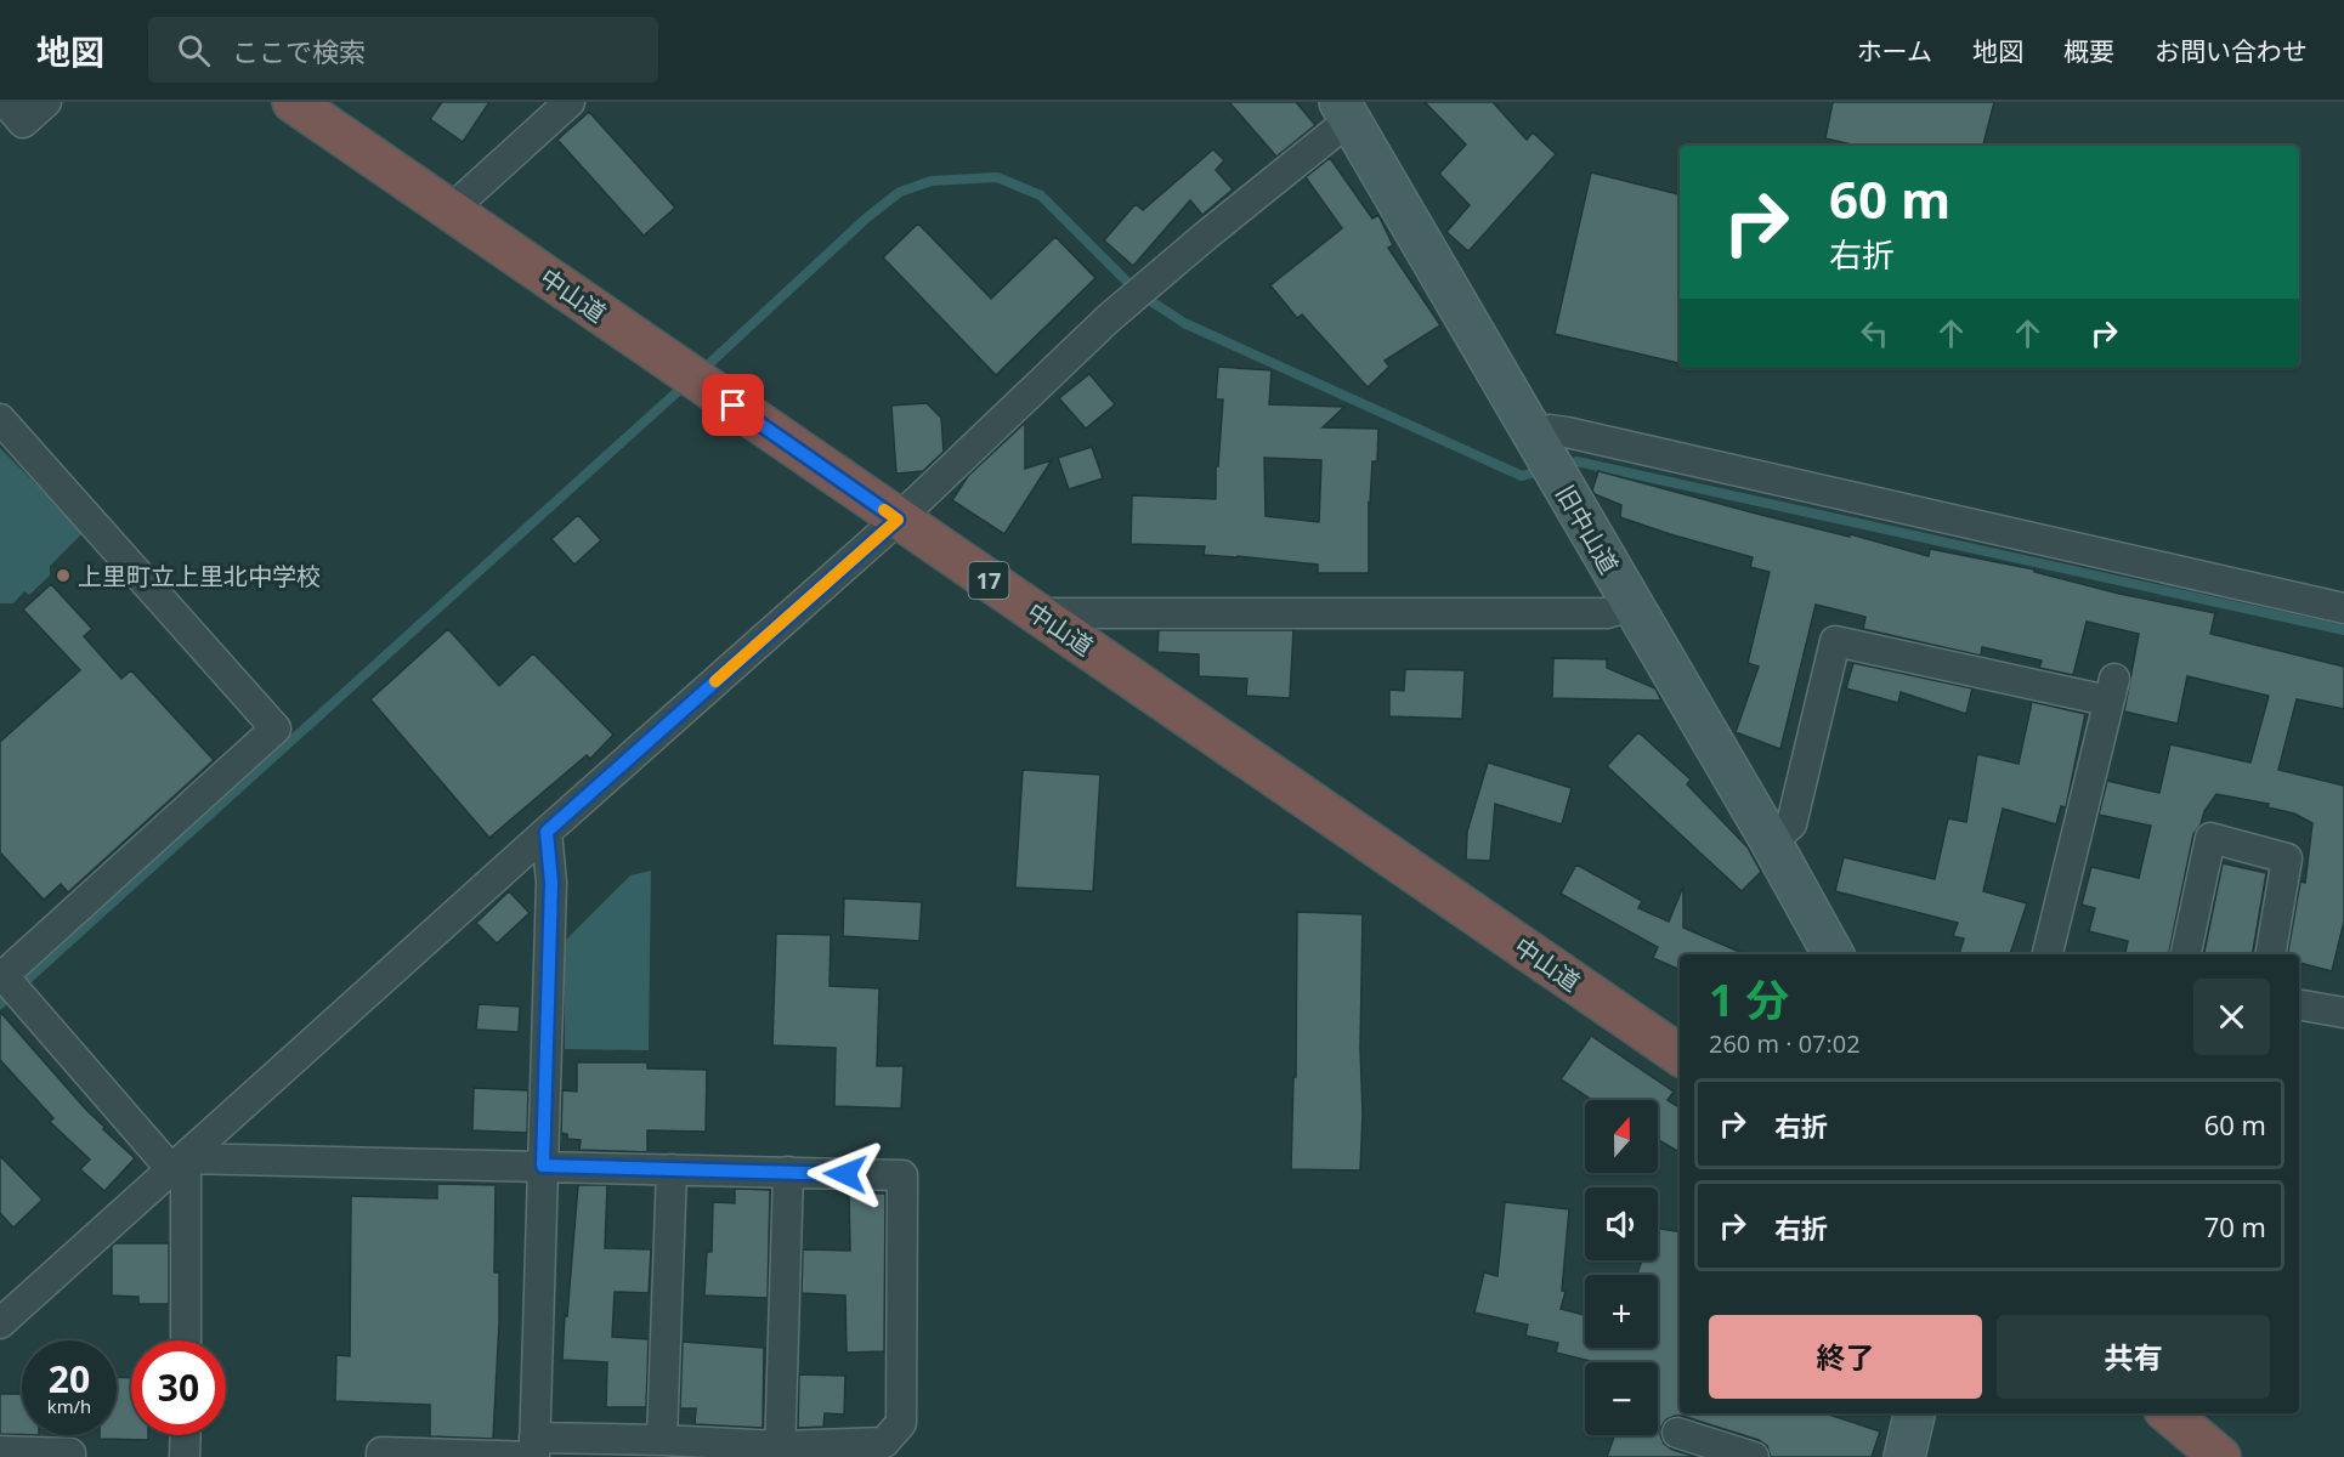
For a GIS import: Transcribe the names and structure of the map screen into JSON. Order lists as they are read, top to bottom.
{
  "streets": {
    "highway": ["中山道", "17"],
    "main road": ["旧中山道"]
  },
  "places": ["上里町立上里北中学校"],
  "north": "top",
  "page": {
    "header": "地図",
    "search": "ここで検索",
    "nav": [
      "ホーム",
      "地図",
      "概要",
      "お問い合わせ"
    ],
    "turn": ["60 m", "右折"],
    "heading": ["1 分", "260 m · 07:02"],
    "list": [
      {
        "name": "右折",
        "value": "60 m"
      },
      {
        "name": "右折",
        "value": "70 m"
      }
    ],
    "map_buttons": ["+", "−"],
    "buttons": ["終了", "共有"],
    "speed": "20 km/h",
    "limit": "30"
  }
}
